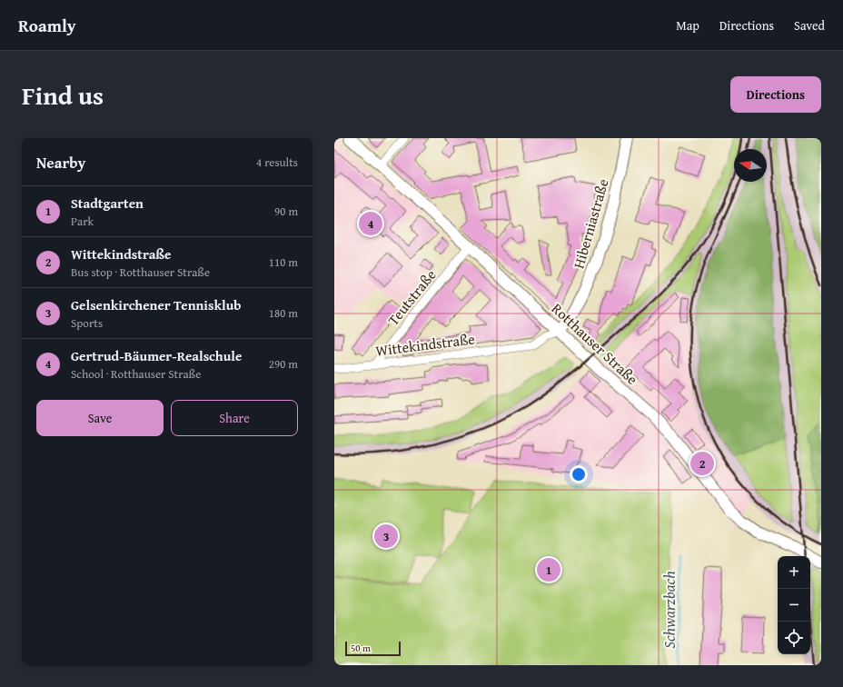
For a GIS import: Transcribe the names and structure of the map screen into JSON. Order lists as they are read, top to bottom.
{
  "streets": {
    "main road": ["Hiberniastraße", "Rotthauser Straße"],
    "street": ["Teutstraße", "Wittekindstraße"]
  },
  "crossings": [
    ["Hiberniastraße", "Rotthauser Straße"],
    ["Hiberniastraße", "Wittekindstraße"],
    ["Teutstraße", "Rotthauser Straße"],
    ["Teutstraße", "Wittekindstraße"],
    ["Rotthauser Straße", "Wittekindstraße"]
  ],
  "water": ["Schwarzbach"],
  "scale_bar": "50 m",
  "north": "left",
  "page": {
    "header": "Roamly",
    "nav": ["Map", "Directions", "Saved"],
    "title": "Find us",
    "buttons": [
      "Directions",
      ["Save", "Share"]
    ],
    "heading": ["Nearby", "4 results"],
    "list": [
      {
        "mark": "1",
        "name": "Stadtgarten",
        "note": "Park",
        "value": "90 m"
      },
      {
        "mark": "2",
        "name": "Wittekindstraße",
        "note": "Bus stop · Rotthauser Straße",
        "value": "110 m"
      },
      {
        "mark": "3",
        "name": "Gelsenkirchener Tennisklub",
        "note": "Sports",
        "value": "180 m"
      },
      {
        "mark": "4",
        "name": "Gertrud-Bäumer-Realschule",
        "note": "School · Rotthauser Straße",
        "value": "290 m"
      }
    ],
    "pins": [
      "4",
      "2",
      "3",
      "1"
    ],
    "map_buttons": ["+", "−"],
    "scale": "50 m"
  }
}
